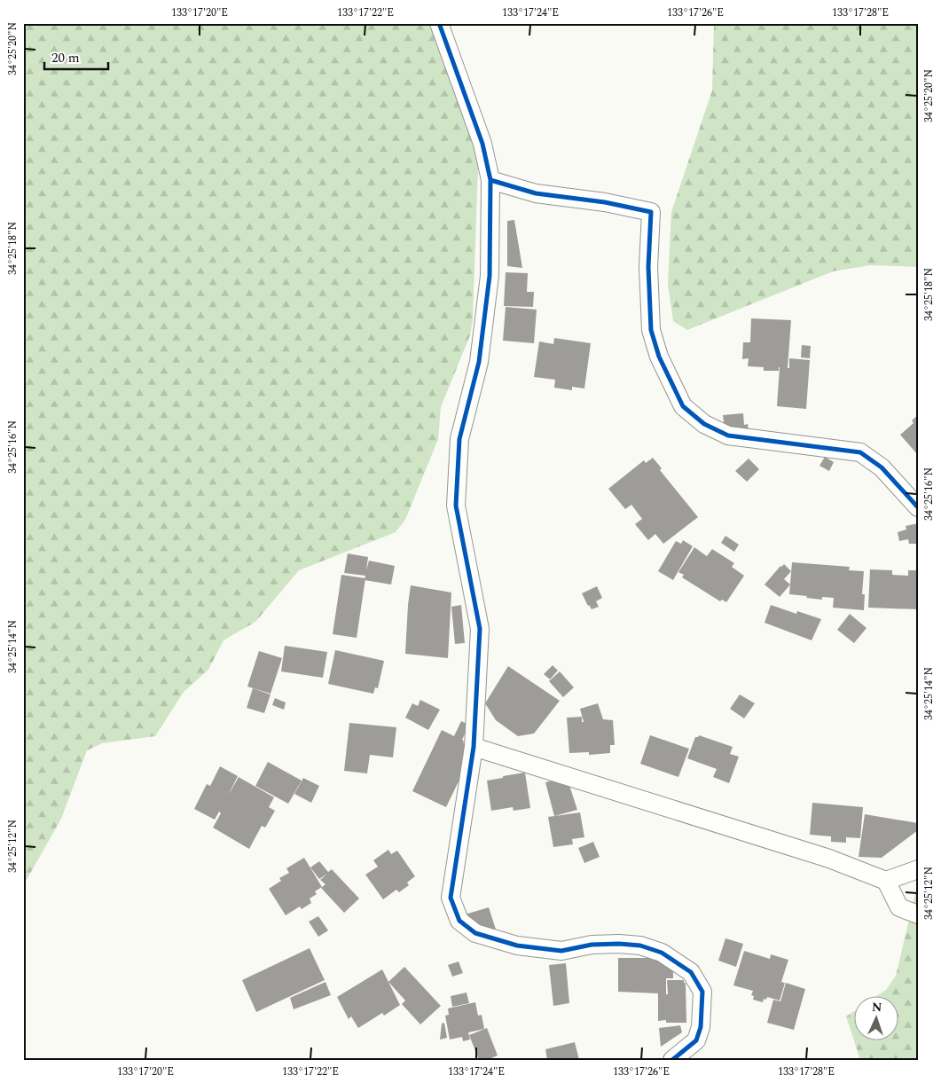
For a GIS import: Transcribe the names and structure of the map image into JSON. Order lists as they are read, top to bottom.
{
  "scale_bar": "20 m",
  "north": "top",
  "coordinates": [
    "133°17'20\"E",
    "133°17'22\"E",
    "133°17'24\"E",
    "133°17'26\"E",
    "133°17'28\"E",
    "34°25'20\"N",
    "34°25'18\"N",
    "34°25'16\"N",
    "34°25'14\"N",
    "34°25'12\"N"
  ]
}
